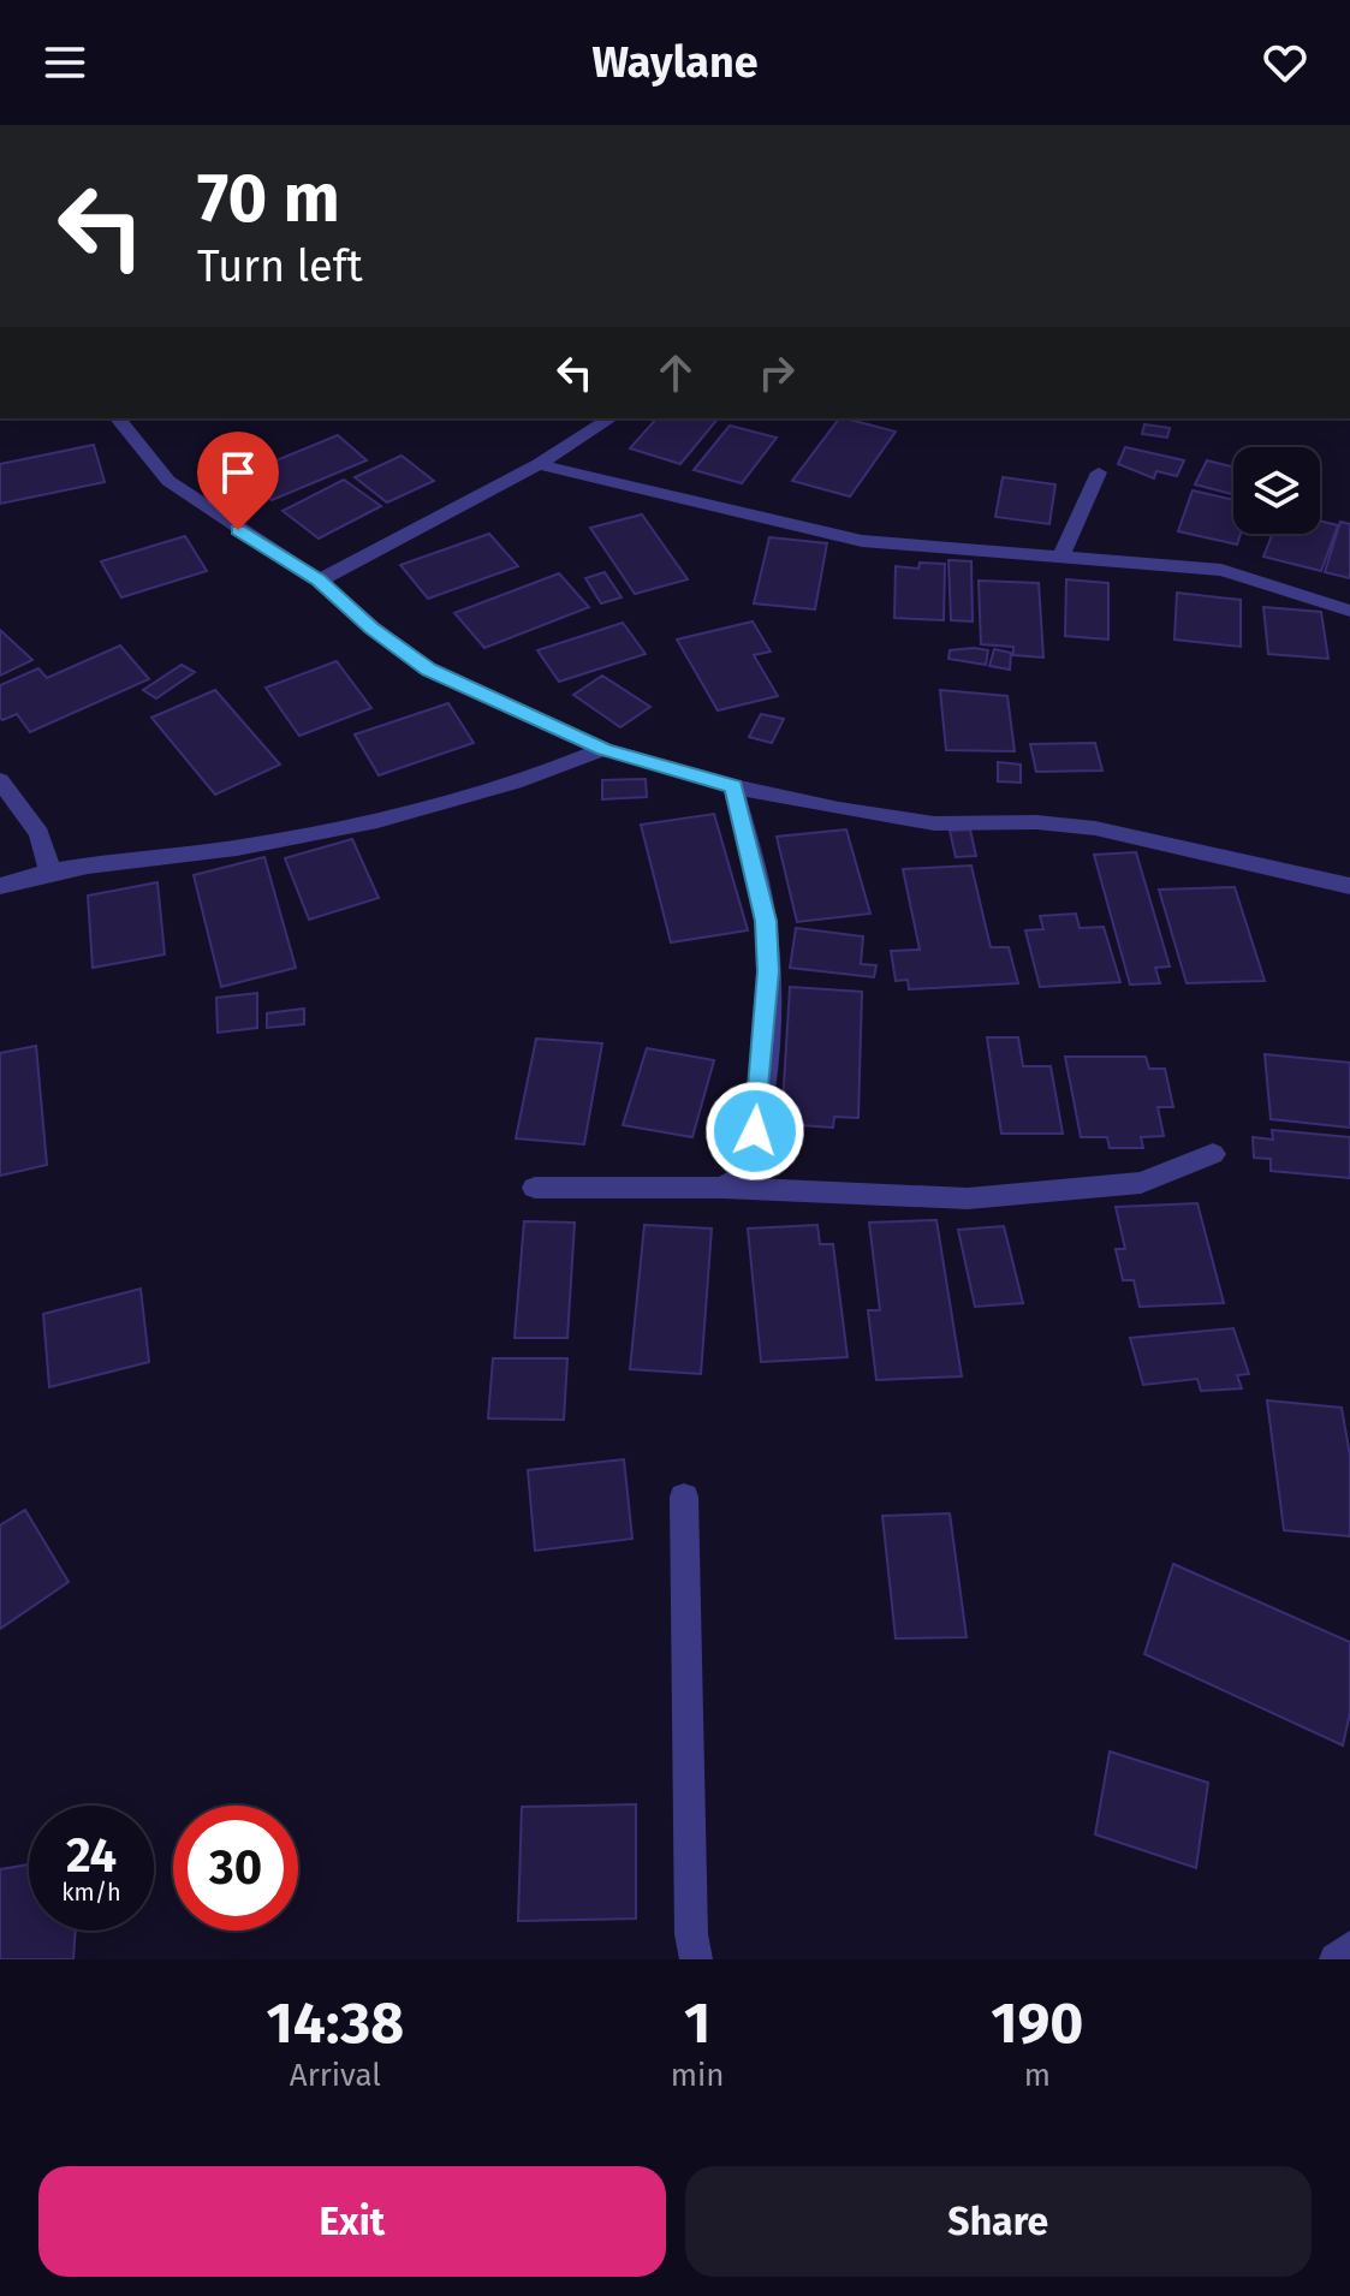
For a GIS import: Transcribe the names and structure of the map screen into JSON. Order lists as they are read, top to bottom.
{
  "page": {
    "header": "Waylane",
    "turn": ["70 m", "Turn left"],
    "speed": "24 km/h",
    "limit": "30",
    "eta": [
      "14:38",
      "Arrival",
      "1",
      "min",
      "190",
      "m"
    ],
    "buttons": ["Exit", "Share"]
  }
}
